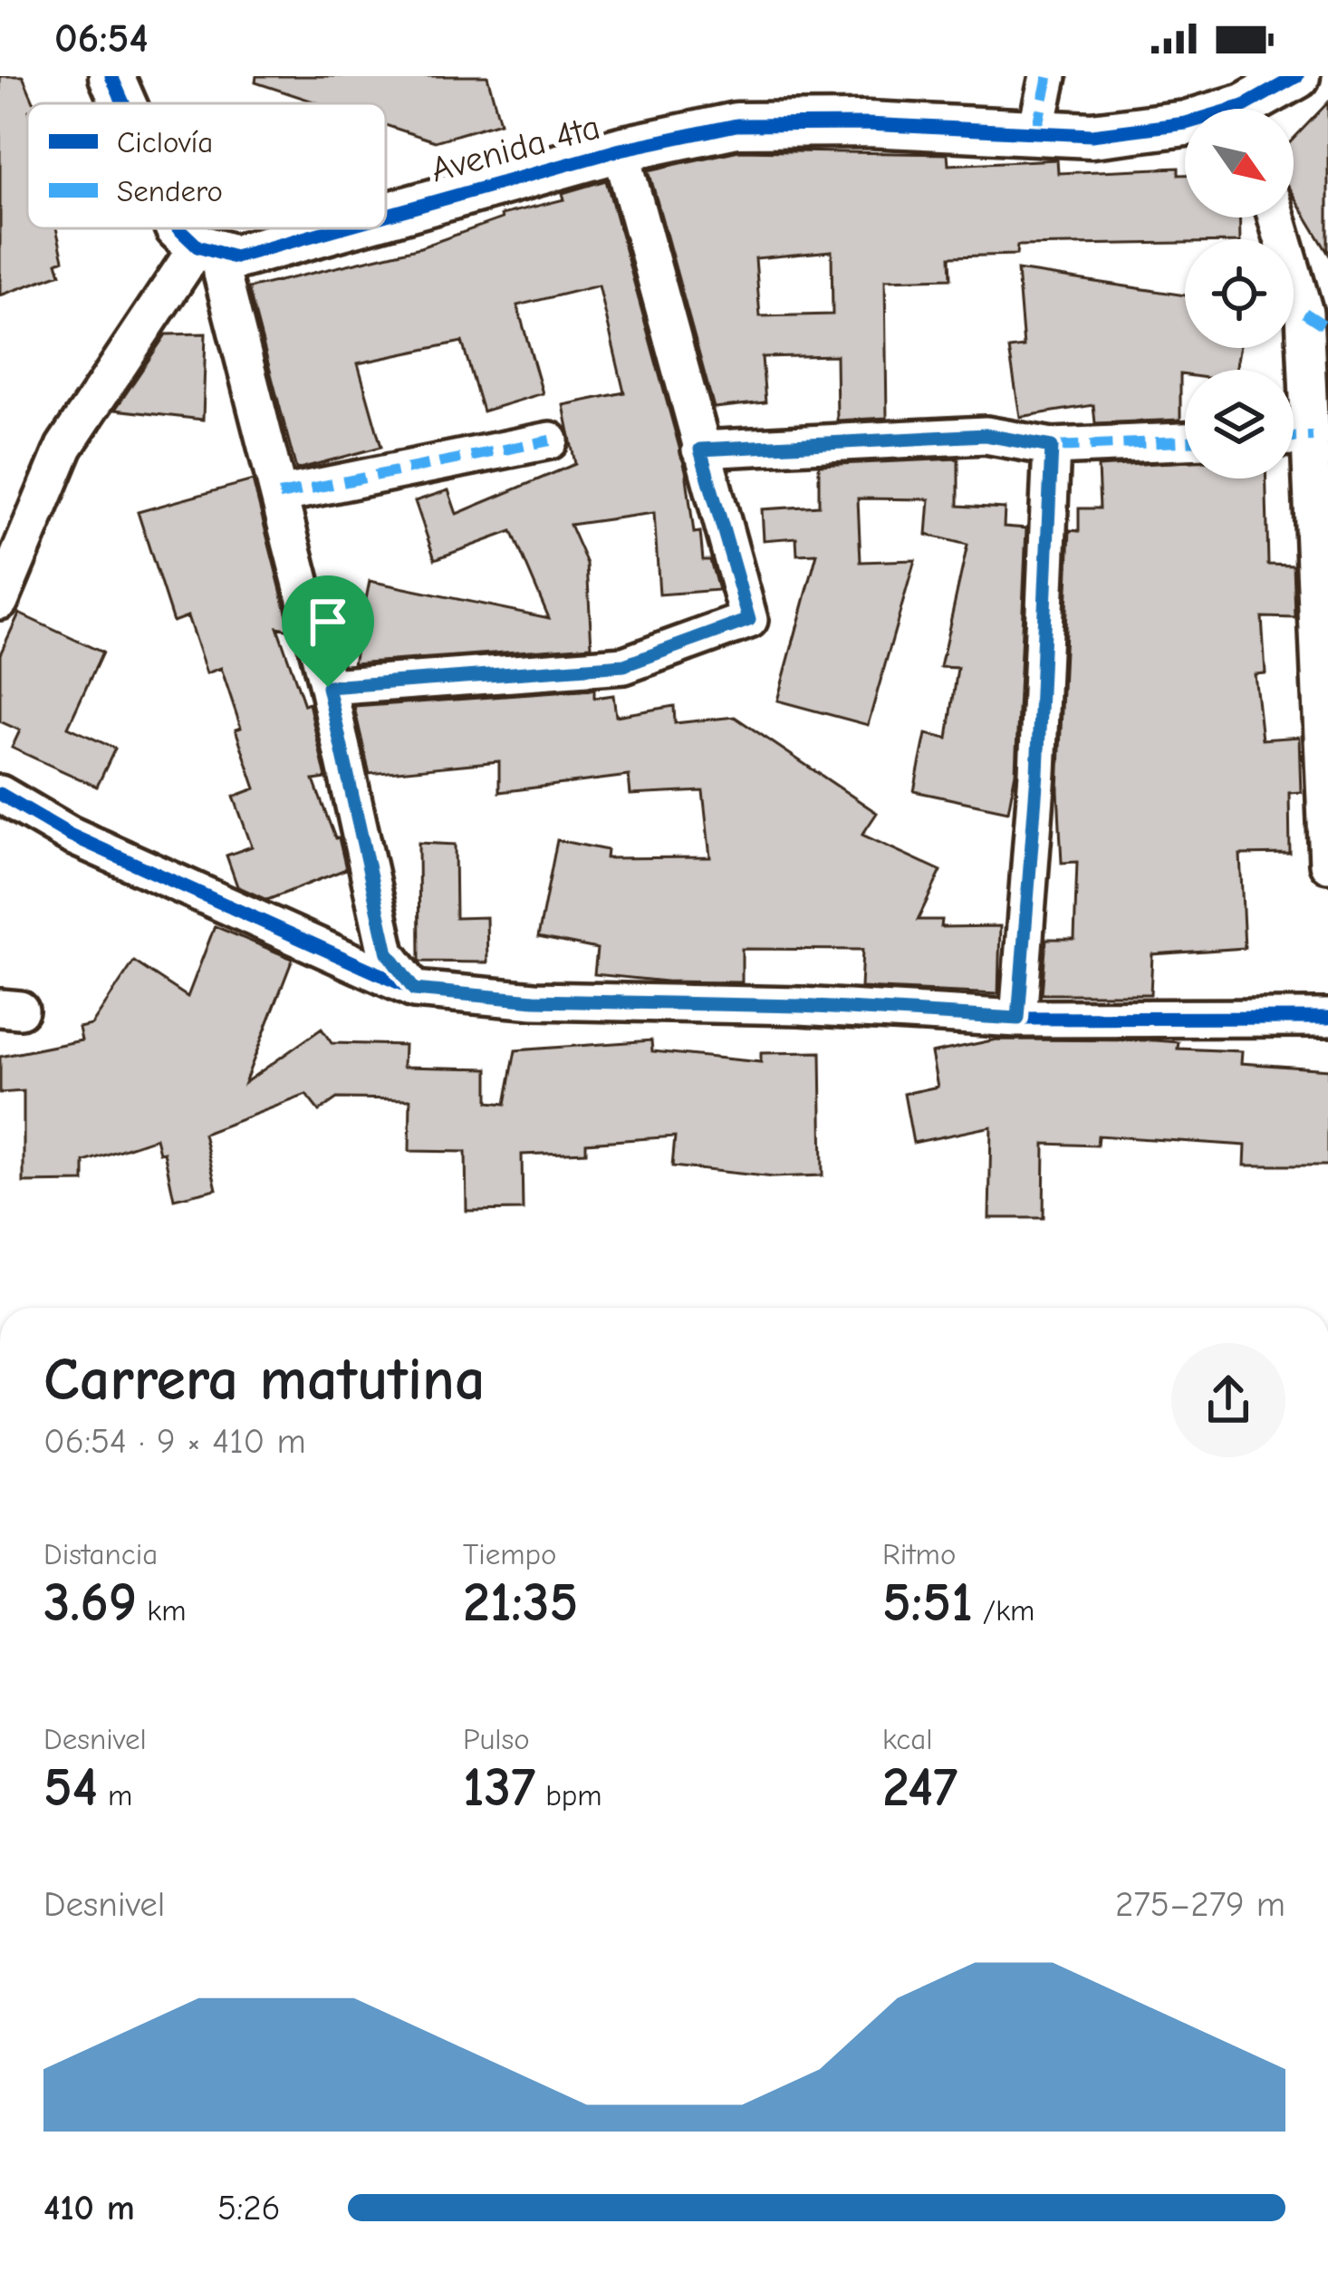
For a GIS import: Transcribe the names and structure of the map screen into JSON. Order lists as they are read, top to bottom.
{
  "streets": {
    "street": ["Avenida 4ta"]
  },
  "legend": ["Ciclovía", "Sendero"],
  "north": "bottom right",
  "page": {
    "status": "06:54",
    "heading": ["Carrera matutina", "06:54 · 9 × 410 m"],
    "stats": [
      ["Distancia", "3.69 km"],
      ["Tiempo", "21:35"],
      ["Ritmo", "5:51 /km"],
      ["Desnivel", "54 m"],
      ["Pulso", "137 bpm"],
      ["kcal", "247"]
    ],
    "chart": ["Desnivel", "275–279 m"],
    "list": [
      {
        "name": "410 m",
        "note": "5:26"
      }
    ]
  }
}
